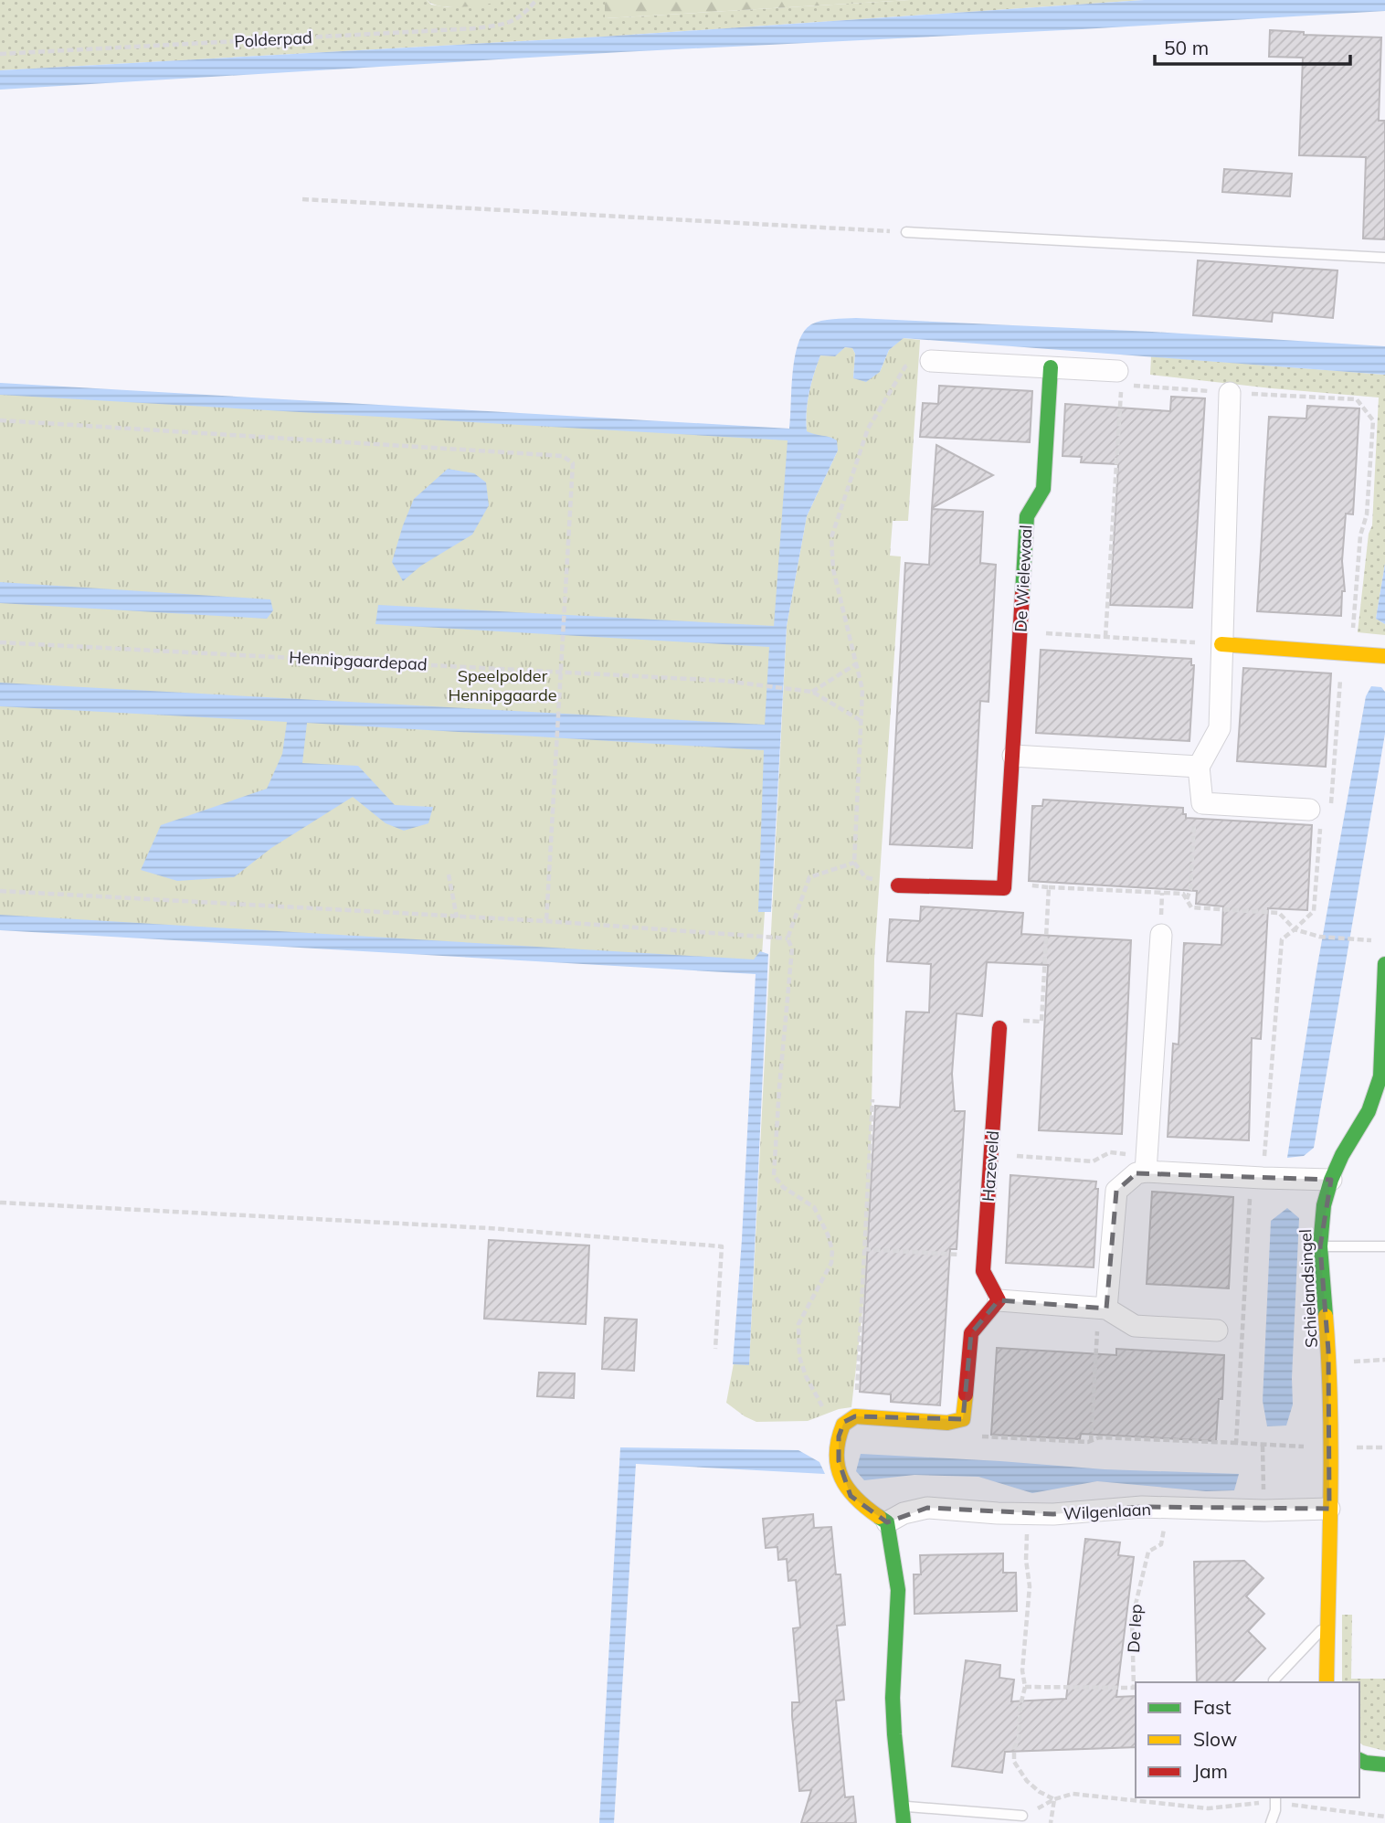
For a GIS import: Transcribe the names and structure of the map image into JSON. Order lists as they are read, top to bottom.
{
  "streets": {
    "street": [
      "De Wielewaal",
      "Hazeveld",
      "Schielandsingel",
      "Wilgenlaan"
    ],
    "path": ["Polderpad", "Hennipgaardepad", "De Iep"]
  },
  "crossings": [
    ["Schielandsingel", "Wilgenlaan"],
    ["Wilgenlaan", "De Iep"]
  ],
  "parks": ["Speelpolder Hennipgaarde"],
  "legend": ["Fast", "Slow", "Jam"],
  "scale_bar": "50 m"
}
